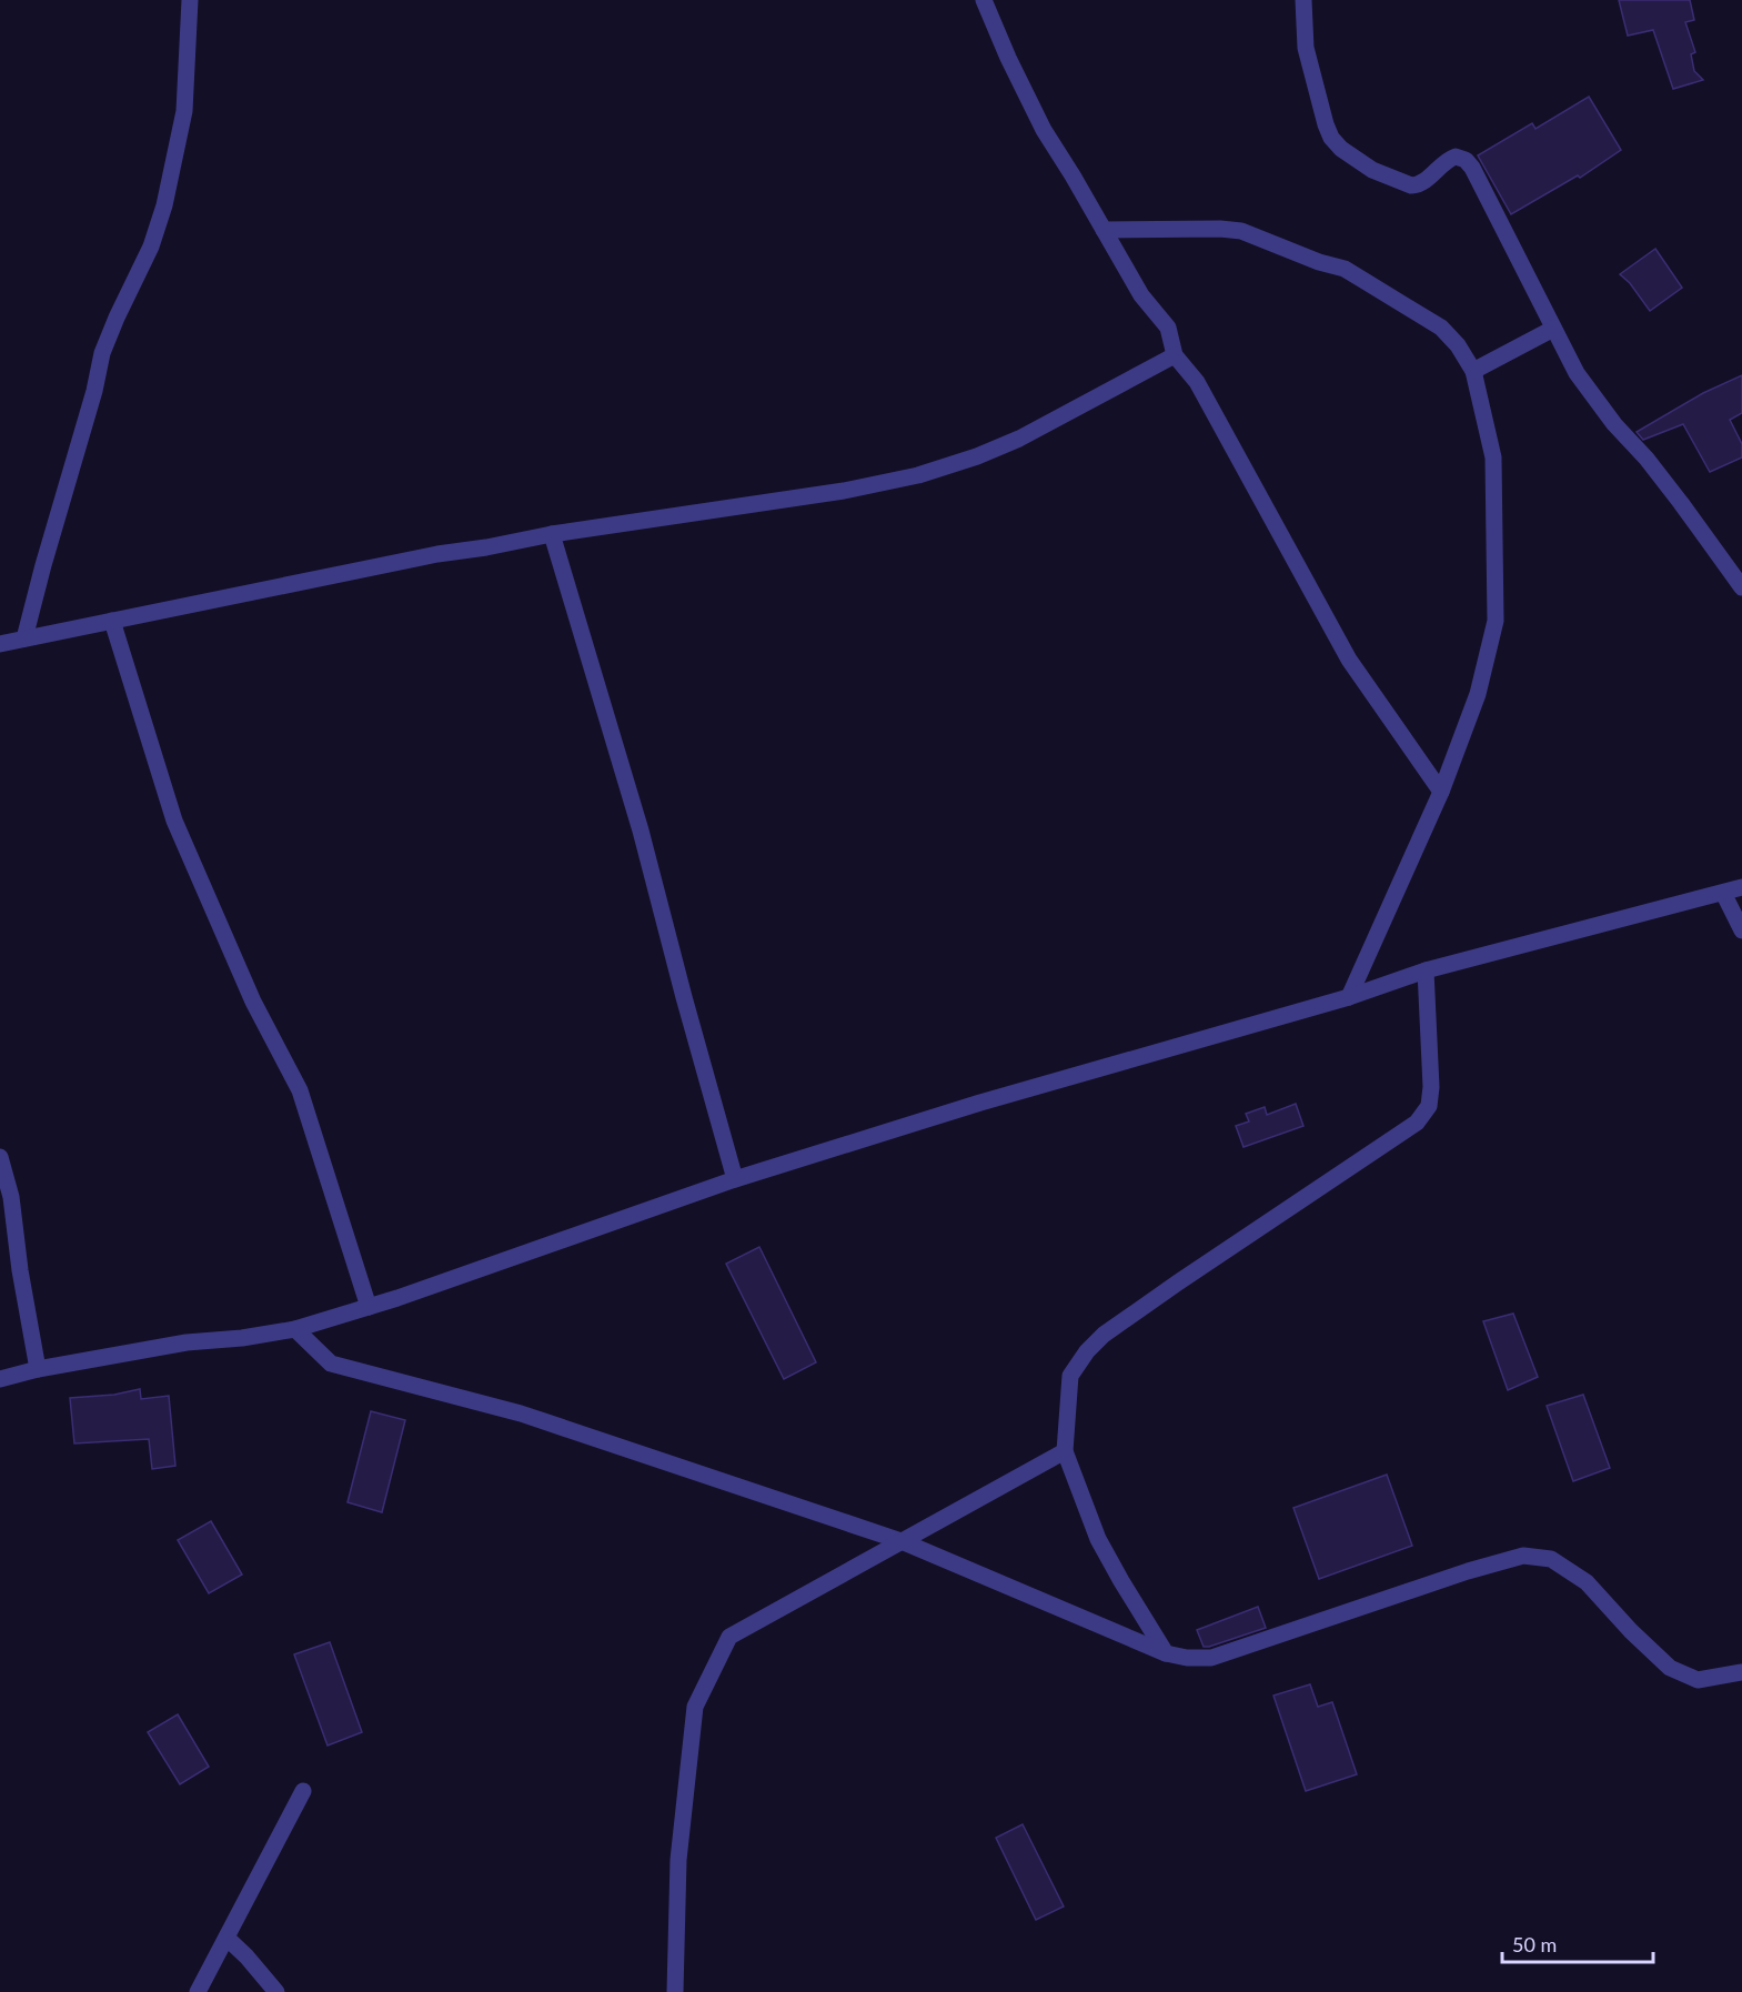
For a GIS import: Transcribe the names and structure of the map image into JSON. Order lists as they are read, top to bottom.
{
  "scale_bar": "50 m"
}
